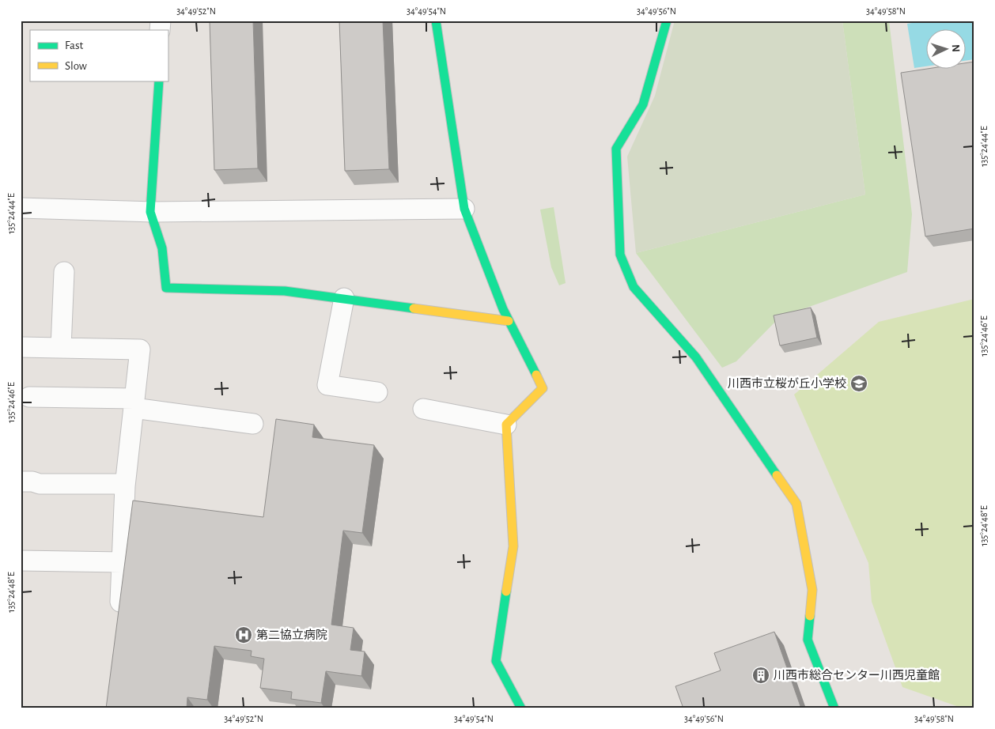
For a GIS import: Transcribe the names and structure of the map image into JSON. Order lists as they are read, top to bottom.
{
  "places": {
    "school or university": ["川西市立桜が丘小学校"],
    "hospital": ["第二協立病院"],
    "building": ["川西市総合センター川西児童館"]
  },
  "legend": ["Fast", "Slow"],
  "north": "right",
  "coordinates": [
    "34°49'52\"N",
    "34°49'54\"N",
    "34°49'56\"N",
    "34°49'58\"N",
    "135°24'44\"E",
    "135°24'46\"E",
    "135°24'48\"E"
  ]
}
